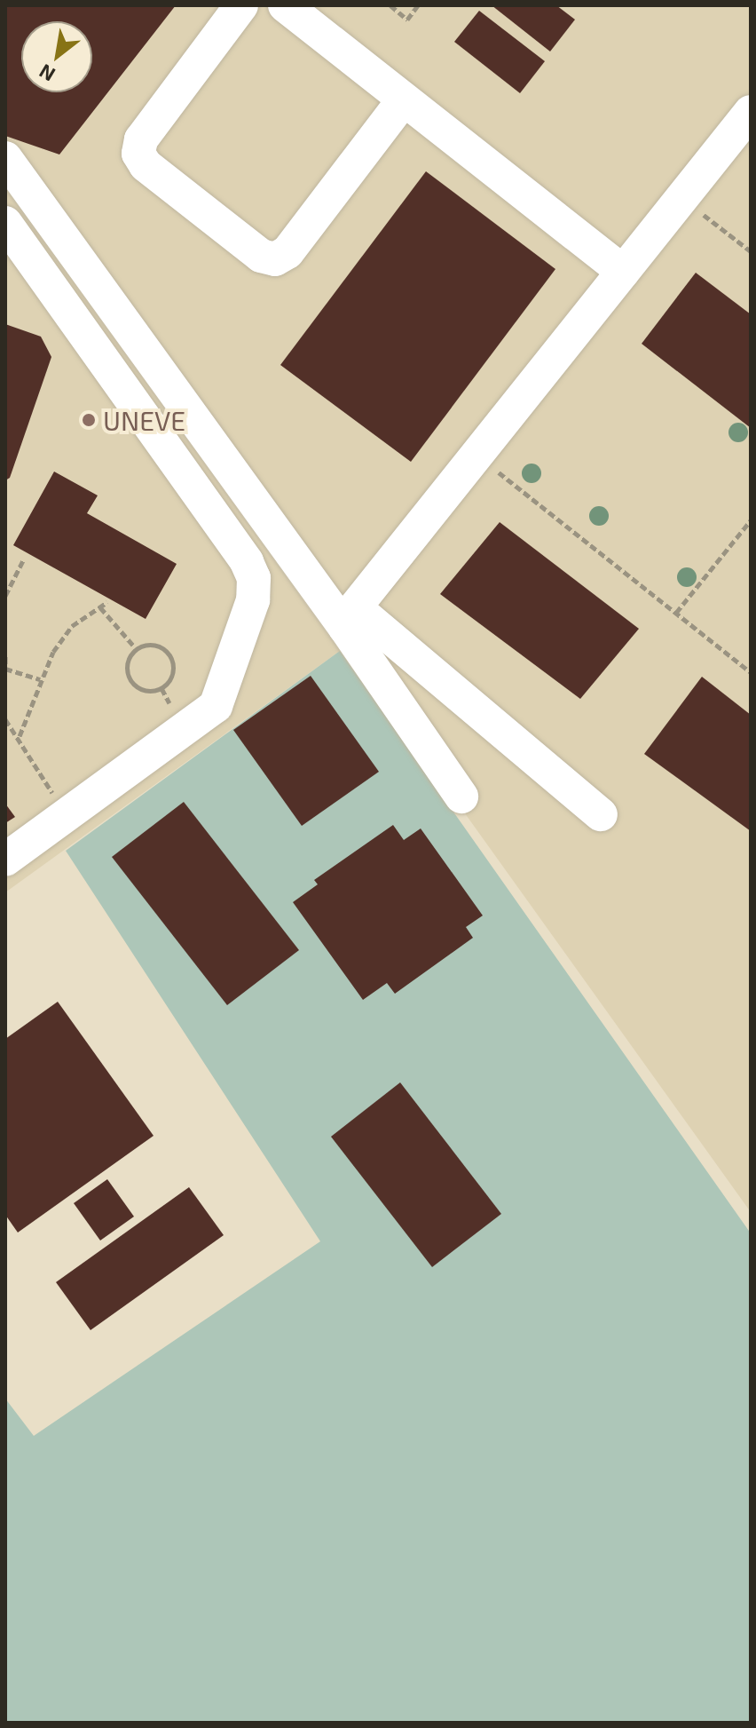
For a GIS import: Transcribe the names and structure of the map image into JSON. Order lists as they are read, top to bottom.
{
  "places": ["UNEVE"],
  "north": "bottom left"
}
